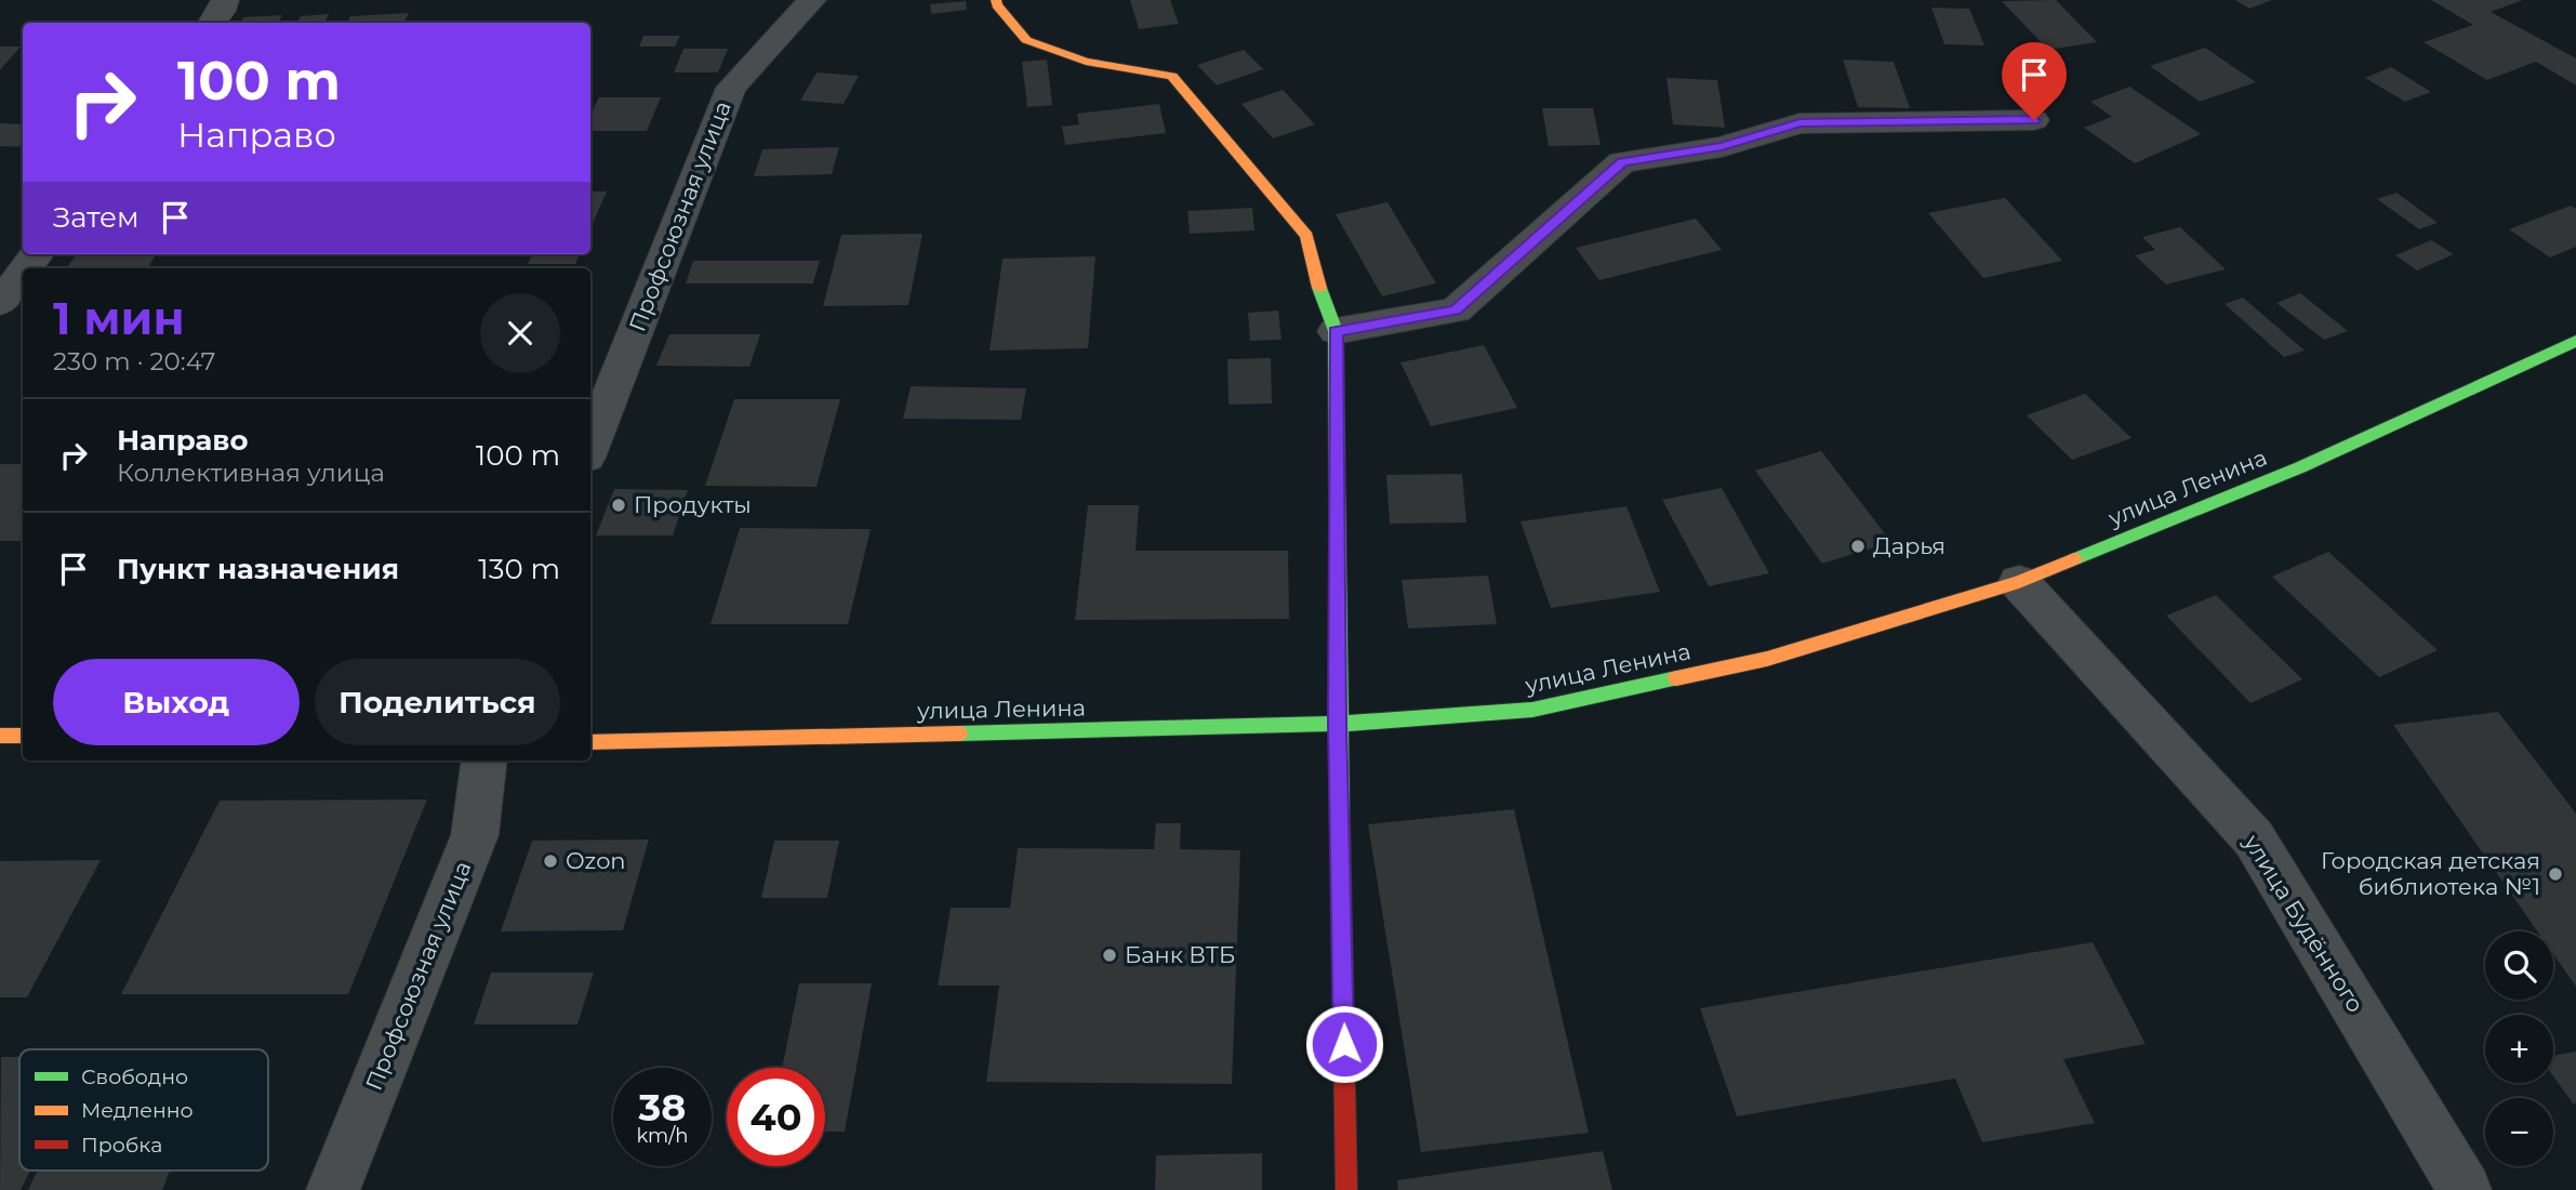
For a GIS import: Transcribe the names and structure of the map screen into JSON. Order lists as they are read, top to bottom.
{
  "streets": {
    "main road": ["улица Ленина"],
    "street": ["Профсоюзная улица", "улица Будённого"]
  },
  "crossings": [
    ["улица Ленина", "улица Будённого"]
  ],
  "places": [
    "Продукты",
    "Дарья",
    "Ozon",
    "Городская детская библиотека №1",
    "Банк ВТБ"
  ],
  "legend": ["Свободно", "Медленно", "Пробка"],
  "page": {
    "turn": ["100 m", "Направо"],
    "then": "Затем",
    "heading": ["1 мин", "230 m · 20:47"],
    "list": [
      {
        "name": "Направо",
        "note": "Коллективная улица",
        "value": "100 m"
      },
      {
        "name": "Пункт назначения",
        "value": "130 m"
      }
    ],
    "buttons": ["Выход", "Поделиться"],
    "map_buttons": ["+", "−"],
    "speed": "38 km/h",
    "limit": "40"
  }
}
